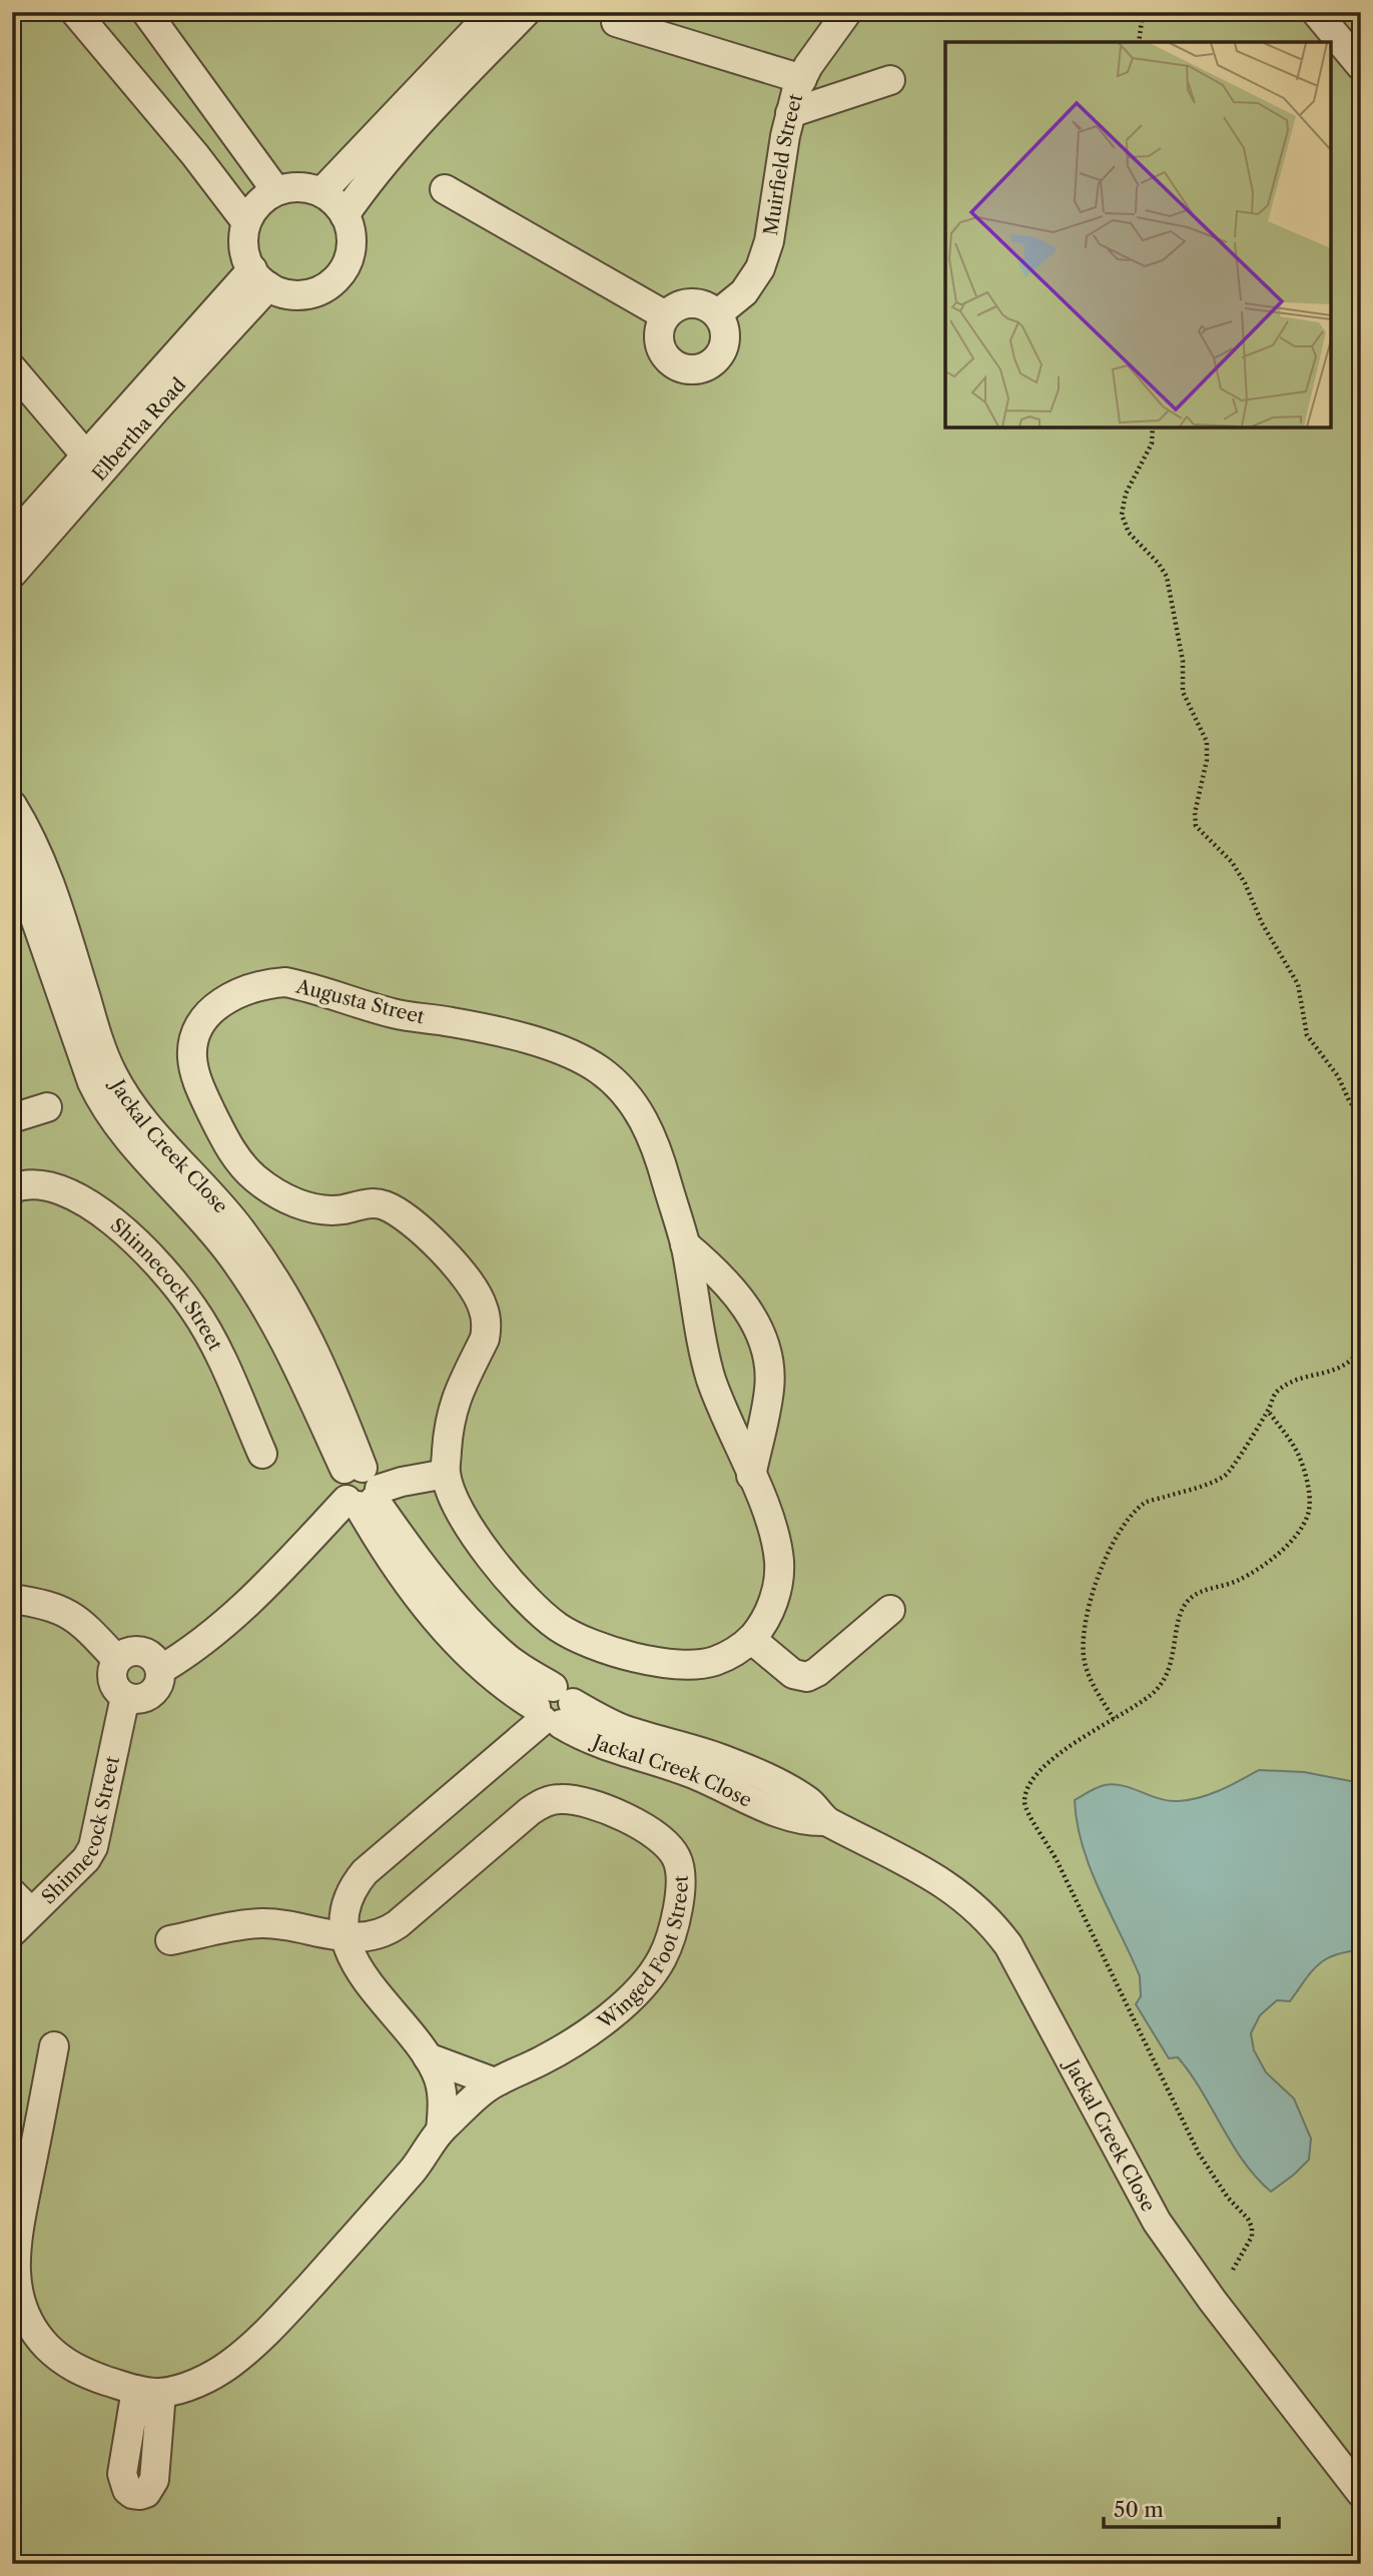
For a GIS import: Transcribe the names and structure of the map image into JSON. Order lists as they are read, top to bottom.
{
  "streets": {
    "street": [
      "Muirfield Street",
      "Elbertha Road",
      "Augusta Street",
      "Jackal Creek Close",
      "Shinnecock Street",
      "Winged Foot Street"
    ]
  },
  "scale_bar": "50 m"
}
